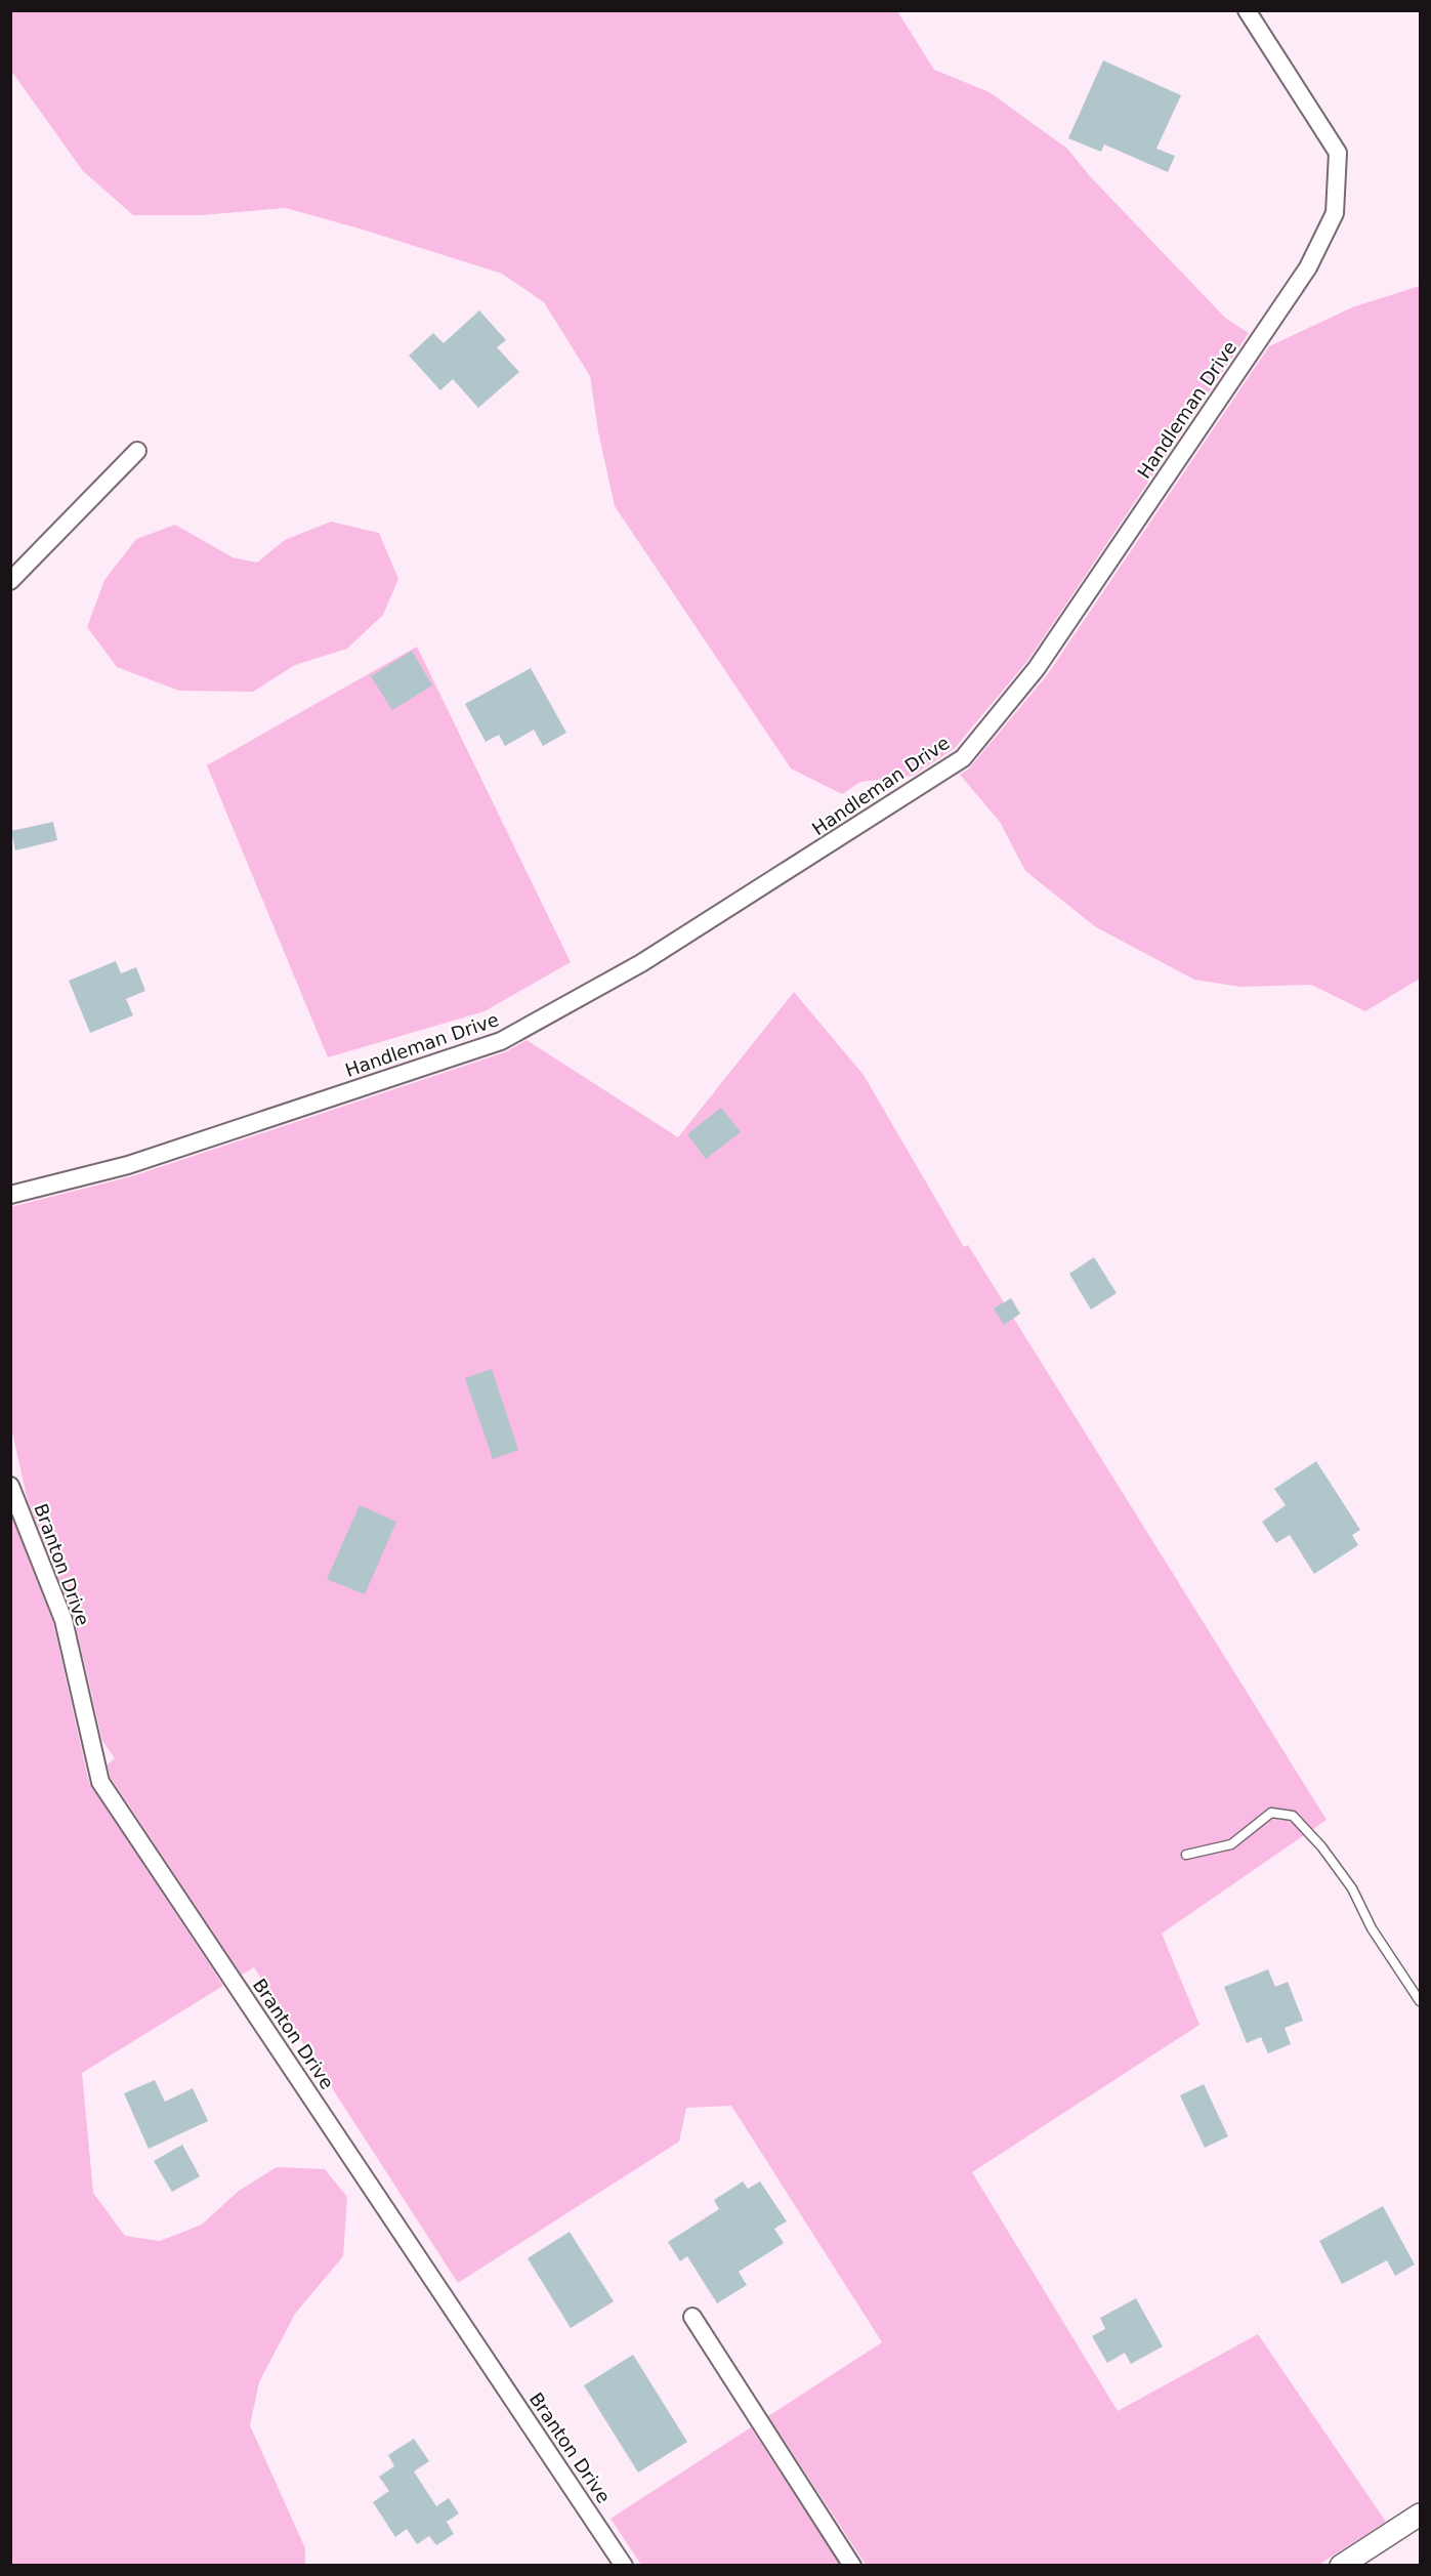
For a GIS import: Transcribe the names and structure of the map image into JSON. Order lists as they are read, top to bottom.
{
  "streets": {
    "street": ["Handleman Drive", "Branton Drive"]
  }
}
